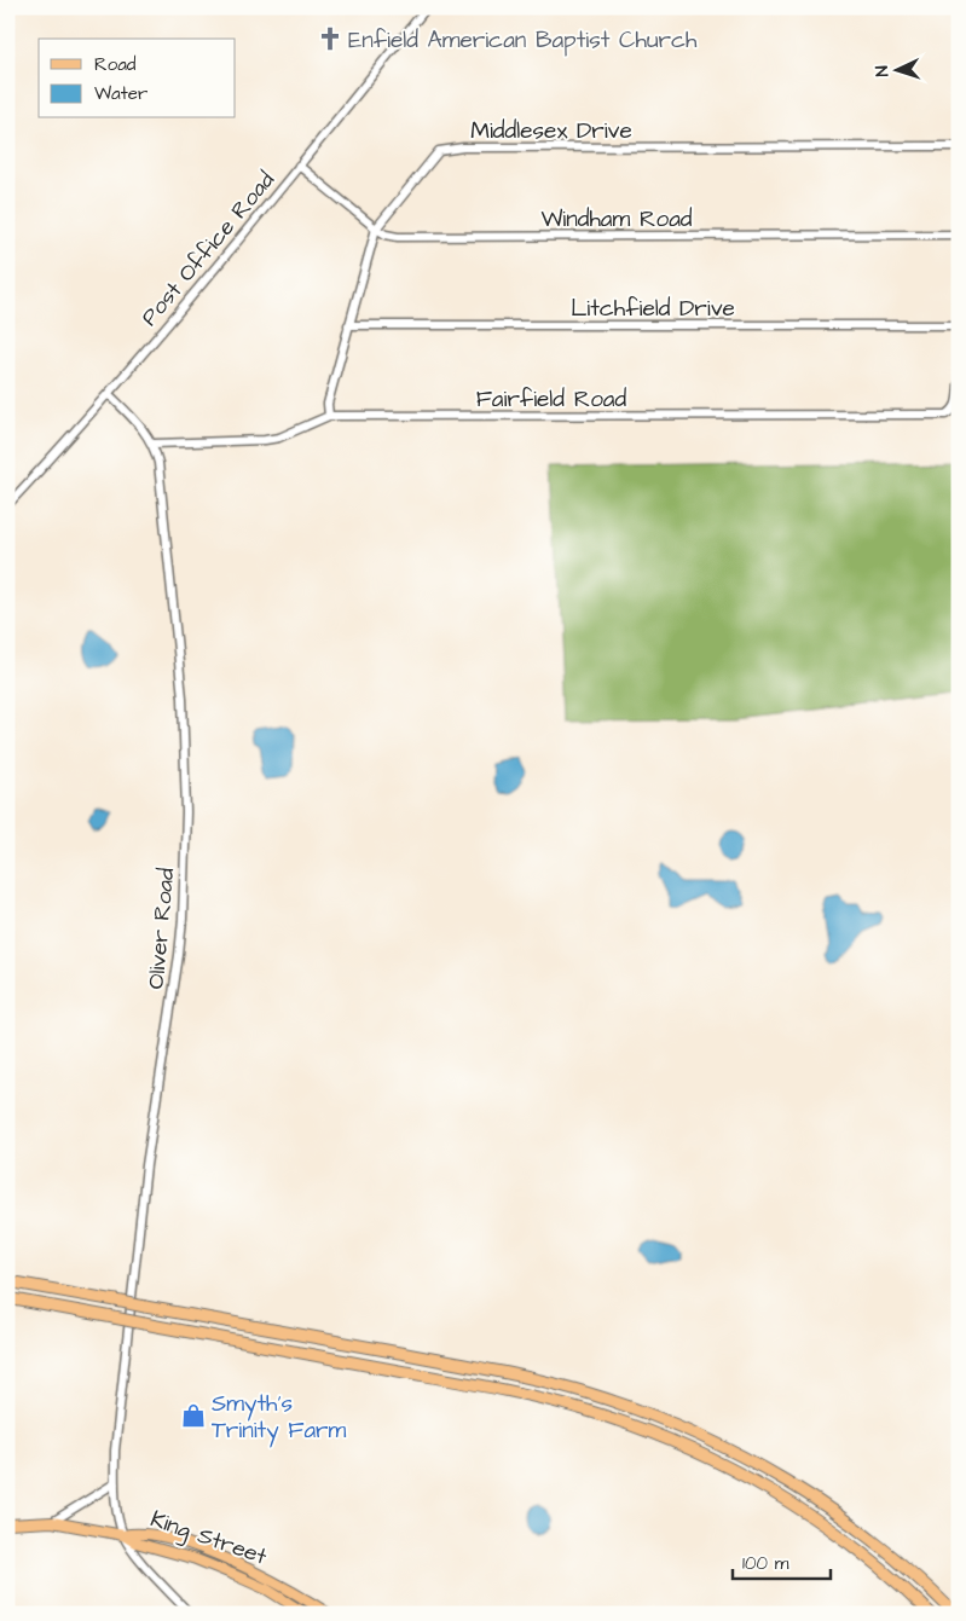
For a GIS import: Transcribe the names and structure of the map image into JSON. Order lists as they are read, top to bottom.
{
  "streets": {
    "main road": ["King Street"],
    "street": [
      "Middlesex Drive",
      "Windham Road",
      "Post Office Road",
      "Litchfield Drive",
      "Fairfield Road",
      "Oliver Road"
    ]
  },
  "crossings": [
    ["Middlesex Drive", "Windham Road"],
    ["Middlesex Drive", "Litchfield Drive"],
    ["Middlesex Drive", "Fairfield Road"],
    ["Windham Road", "Post Office Road"],
    ["Post Office Road", "Oliver Road"],
    ["Fairfield Road", "Oliver Road"],
    ["Oliver Road", "King Street"]
  ],
  "places": {
    "church": ["Enfield American Baptist Church"],
    "shop": ["Smyth's Trinity Farm"]
  },
  "legend": ["Road", "Water"],
  "scale_bar": "100 m",
  "north": "left"
}
